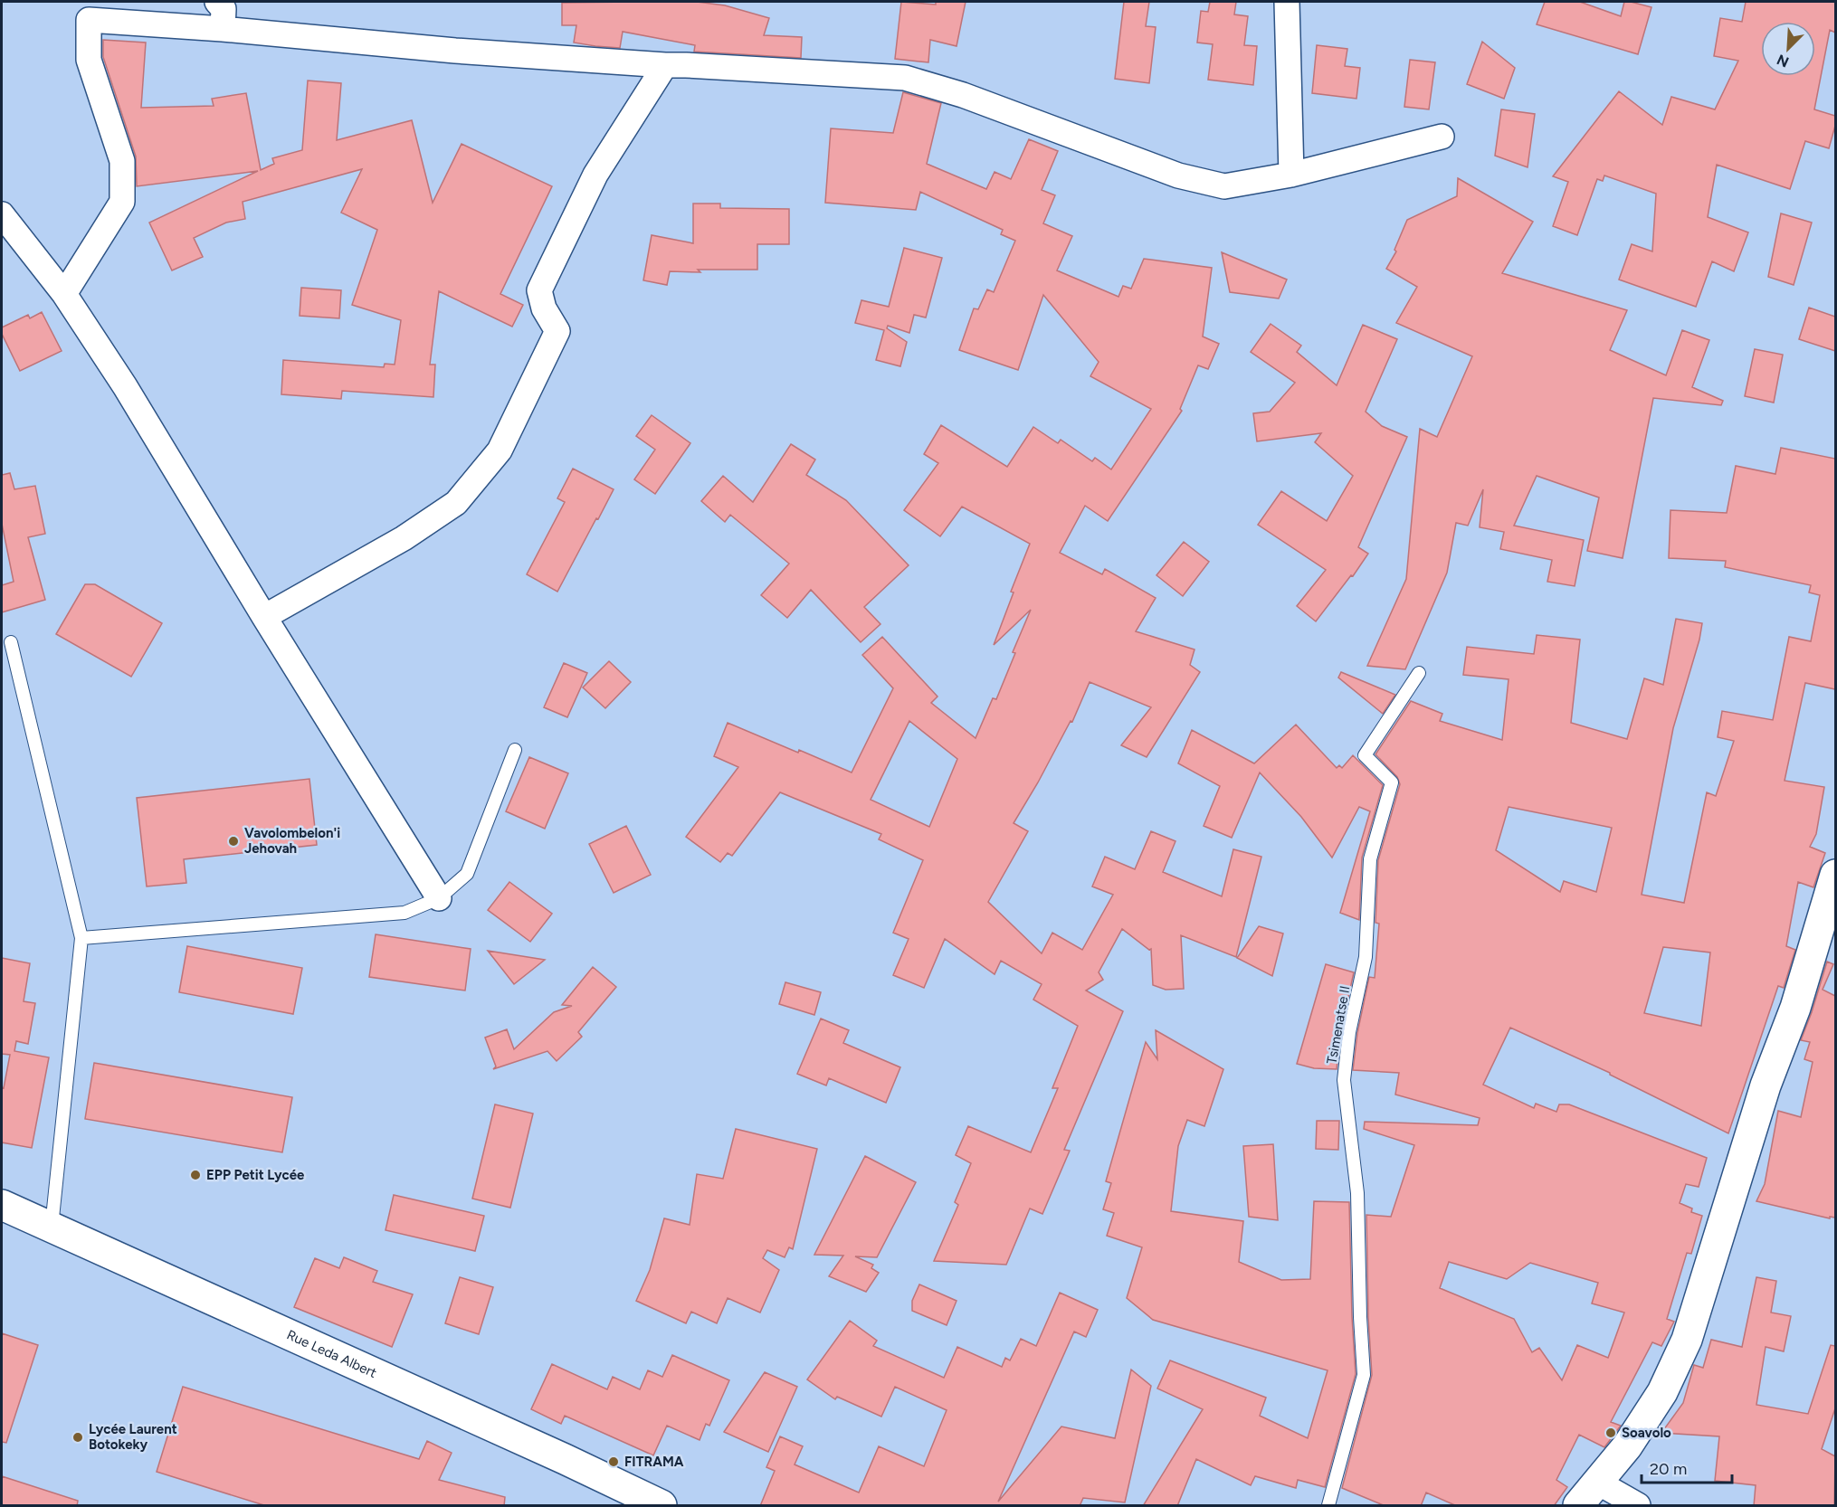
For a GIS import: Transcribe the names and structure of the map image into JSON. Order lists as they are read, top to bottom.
{
  "streets": {
    "street": ["Rue Leda Albert"],
    "lane": ["Tsimenatse II"]
  },
  "places": [
    "Vavolombelon'i Jehovah",
    "EPP Petit Lycée",
    "Soavolo",
    "Lycée Laurent Botokeky",
    "FITRAMA"
  ],
  "scale_bar": "20 m",
  "north": "bottom left"
}
